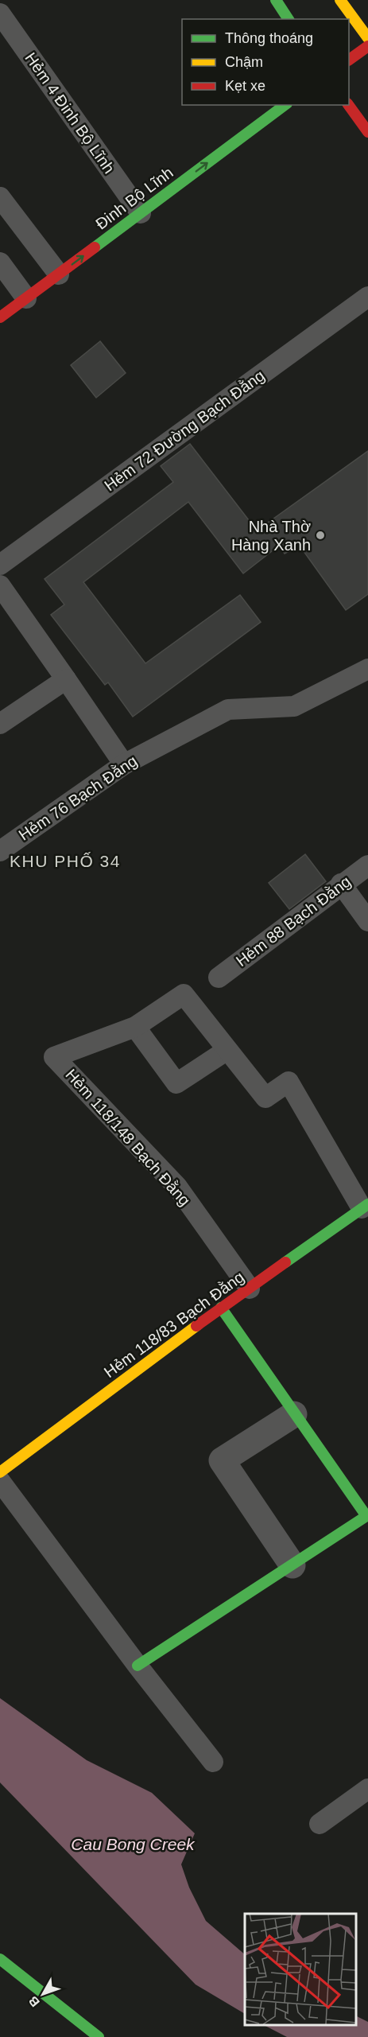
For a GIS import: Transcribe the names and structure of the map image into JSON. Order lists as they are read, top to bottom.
{
  "streets": {
    "street": ["Đinh Bộ Lĩnh", "Hẻm 118/83 Bạch Đằng"],
    "lane": [
      "Hẻm 4 Đinh Bộ Lĩnh",
      "Hẻm 72 Đường Bạch Đằng",
      "Hẻm 76 Bạch Đằng",
      "Hẻm 88 Bạch Đằng",
      "Hẻm 118/148 Bạch Đằng"
    ]
  },
  "crossings": [
    ["Hẻm 4 Đinh Bộ Lĩnh", "Đinh Bộ Lĩnh"],
    ["Hẻm 118/148 Bạch Đằng", "Hẻm 118/83 Bạch Đằng"]
  ],
  "one_way": ["Đinh Bộ Lĩnh"],
  "districts": ["KHU PHỐ 34"],
  "water": ["Cau Bong Creek"],
  "places": ["Nhà Thờ Hàng Xanh"],
  "legend": ["Thông thoáng", "Chậm", "Kẹt xe"],
  "north": "bottom left"
}
